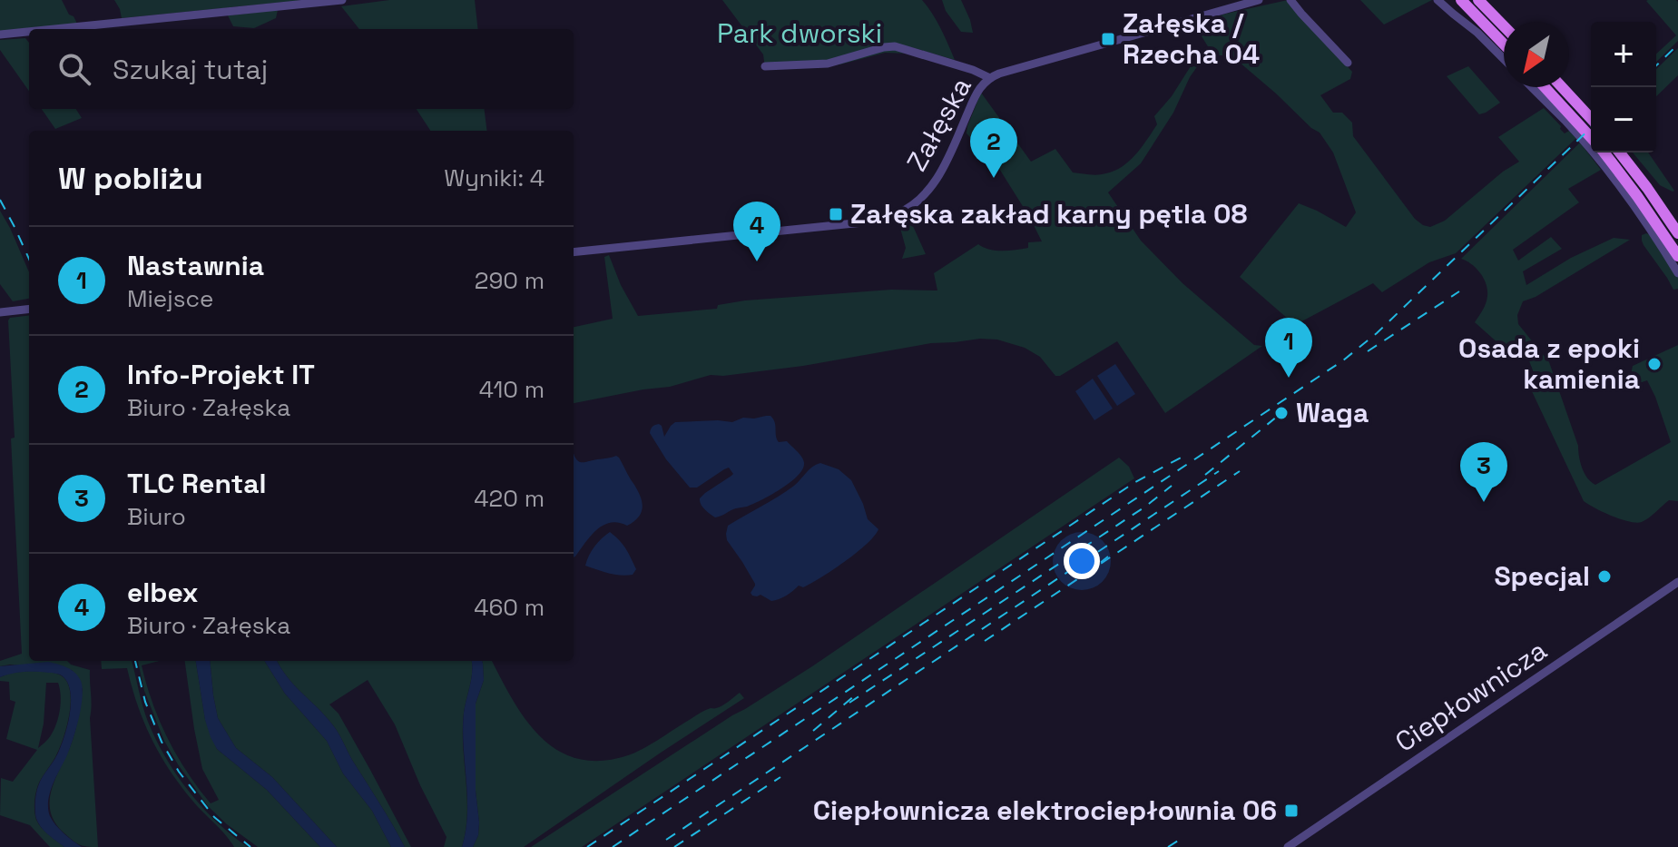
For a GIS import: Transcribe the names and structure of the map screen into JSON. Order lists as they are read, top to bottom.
{
  "streets": {
    "street": ["Załęska", "Ciepłownicza"]
  },
  "parks": ["Park dworski"],
  "places": {
    "transit": ["Załęska / Rzecha 04", "Załęska zakład karny pętla 08", "Ciepłownicza elektrociepłownia 06"],
    "other": ["Osada z epoki kamienia", "Waga", "Specjal"]
  },
  "north": "bottom left",
  "page": {
    "map_buttons": ["+", "−"],
    "search": "Szukaj tutaj",
    "pins": [
      "2",
      "4",
      "1",
      "3"
    ],
    "heading": ["W pobliżu", "Wyniki: 4"],
    "list": [
      {
        "mark": "1",
        "name": "Nastawnia",
        "note": "Miejsce",
        "value": "290 m"
      },
      {
        "mark": "2",
        "name": "Info-Projekt IT",
        "note": "Biuro · Załęska",
        "value": "410 m"
      },
      {
        "mark": "3",
        "name": "TLC Rental",
        "note": "Biuro",
        "value": "420 m"
      },
      {
        "mark": "4",
        "name": "elbex",
        "note": "Biuro · Załęska",
        "value": "460 m"
      }
    ]
  }
}
